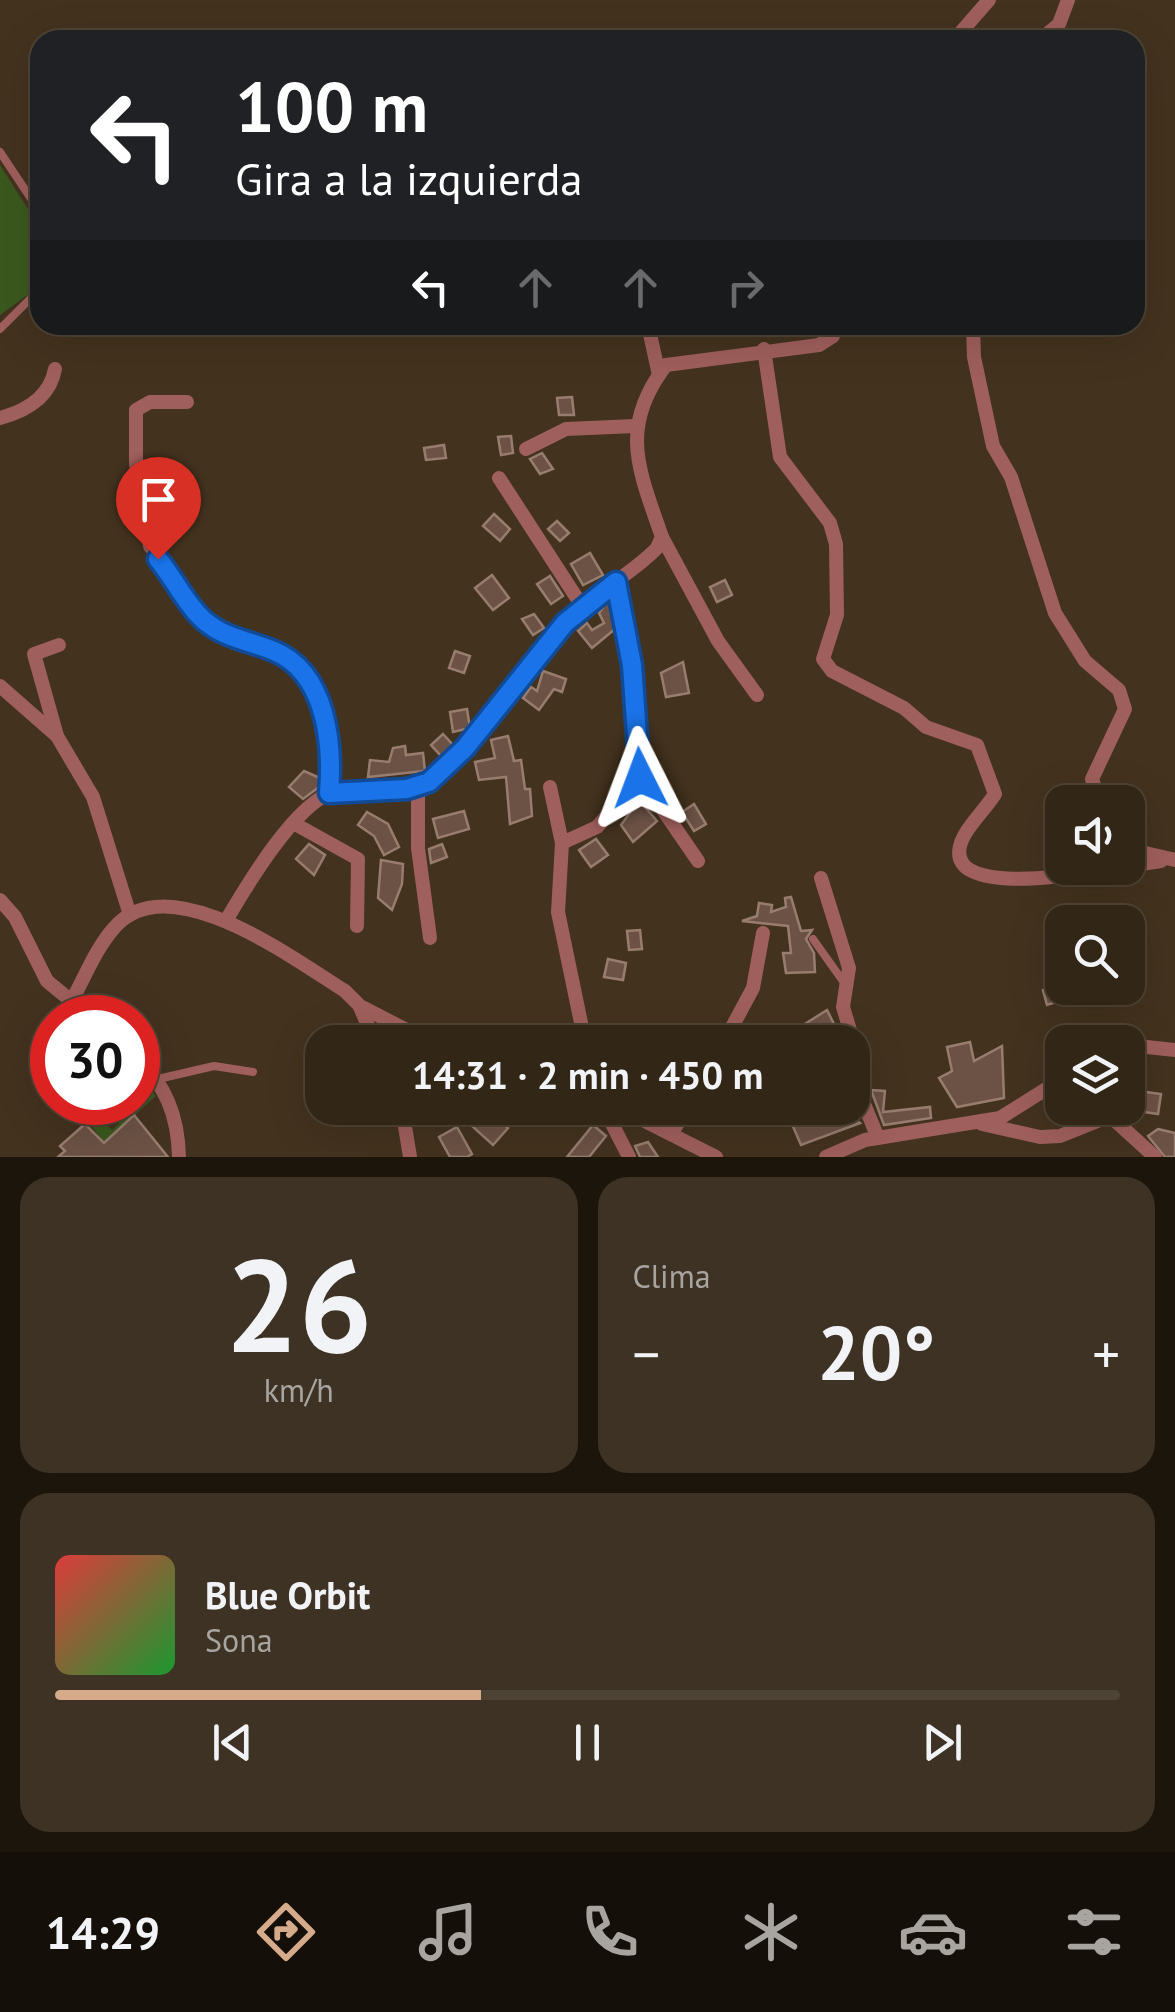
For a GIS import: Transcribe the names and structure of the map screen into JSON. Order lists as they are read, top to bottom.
{
  "page": {
    "turn": ["100 m", "Gira a la izquierda"],
    "limit": "30",
    "trip": "14:31 · 2 min · 450 m",
    "tile": [
      ["26", "km/h"],
      "Clima"
    ],
    "heat": ["−", "20°", "+"],
    "song": ["Blue Orbit", "Sona"],
    "tabs": "14:29"
  }
}
